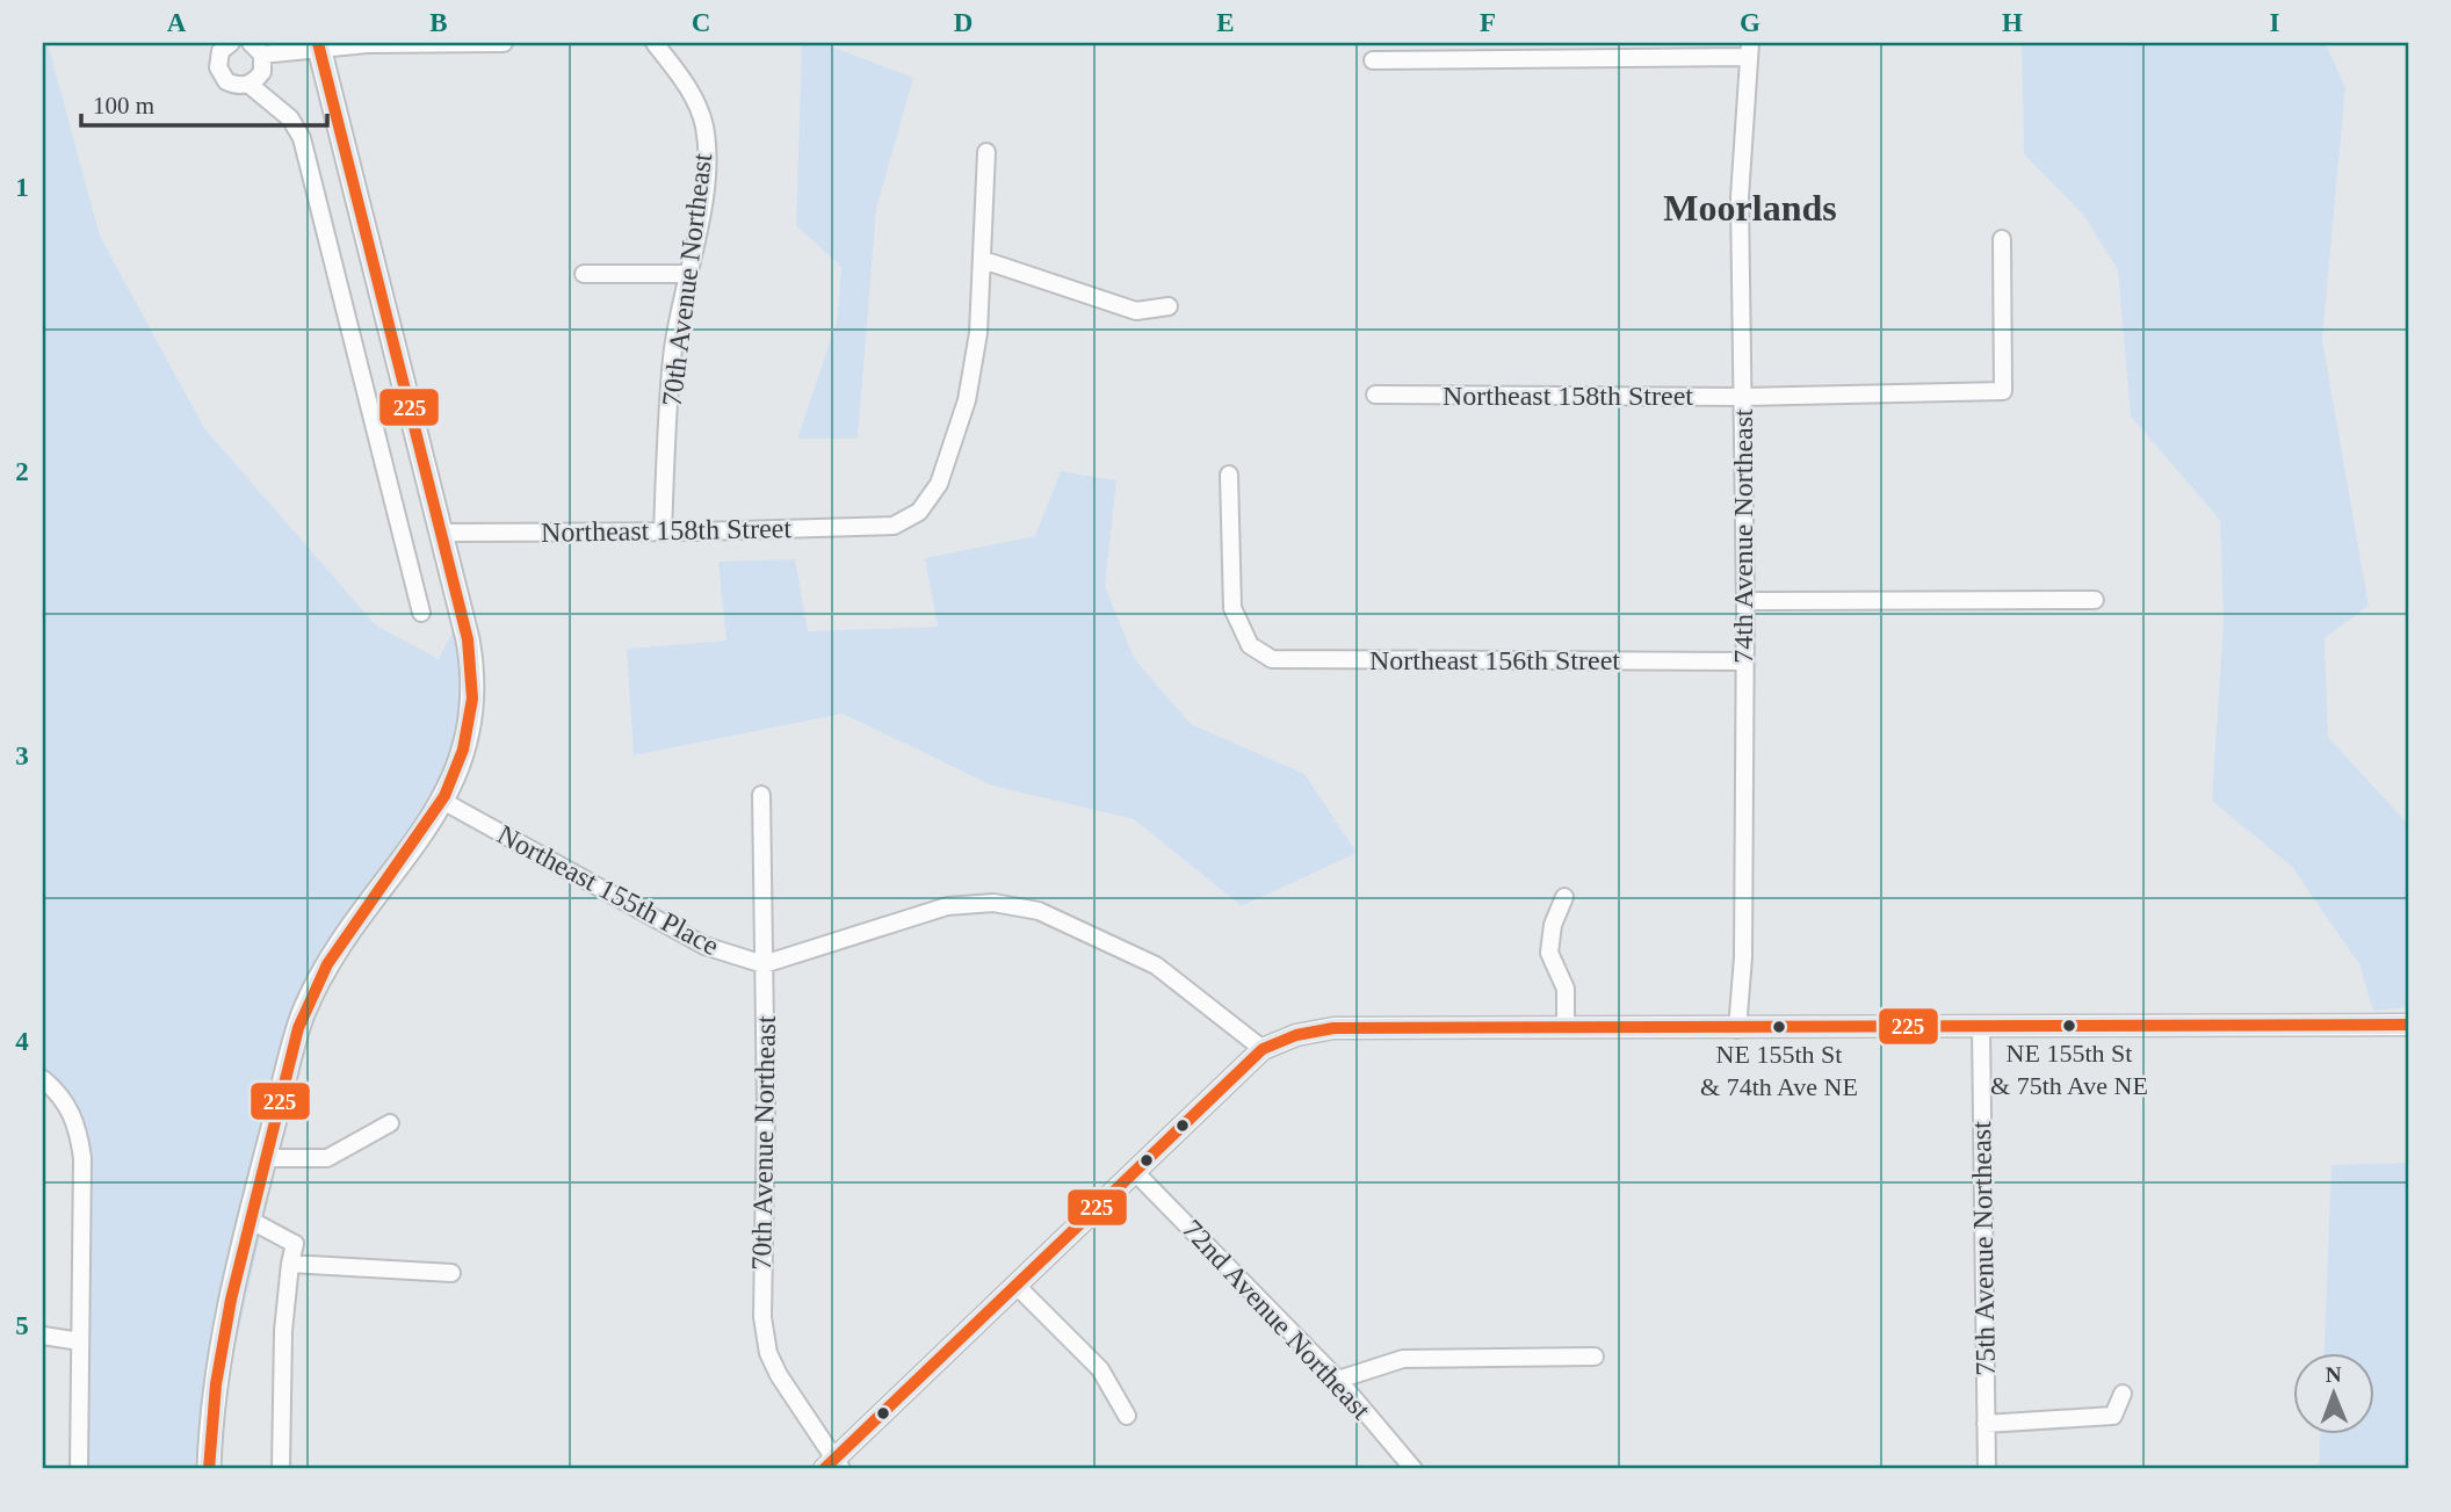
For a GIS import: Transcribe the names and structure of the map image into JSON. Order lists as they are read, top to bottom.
{
  "streets": {
    "street": [
      "70th Avenue Northeast",
      "Northeast 158th Street",
      "74th Avenue Northeast",
      "Northeast 156th Street",
      "Northeast 155th Place",
      "75th Avenue Northeast",
      "72nd Avenue Northeast"
    ]
  },
  "crossings": [
    ["70th Avenue Northeast", "Northeast 158th Street"],
    ["70th Avenue Northeast", "Northeast 155th Place"],
    ["Northeast 158th Street", "74th Avenue Northeast"],
    ["74th Avenue Northeast", "Northeast 156th Street"]
  ],
  "districts": ["Moorlands"],
  "places": ["NE 155th St & 75th Ave NE", "NE 155th St & 74th Ave NE"],
  "lines": ["transit line 225"],
  "scale_bar": "100 m",
  "north": "top",
  "grid": {
    "columns": [
      "A",
      "B",
      "C",
      "D",
      "E",
      "F",
      "G",
      "H",
      "I"
    ],
    "rows": [
      "1",
      "2",
      "3",
      "4",
      "5"
    ]
  }
}
